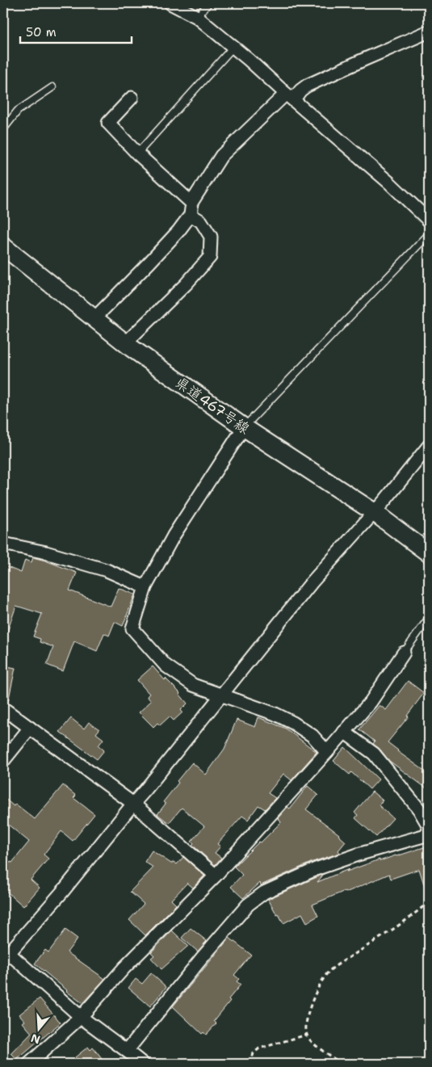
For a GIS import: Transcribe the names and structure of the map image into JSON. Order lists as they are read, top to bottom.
{
  "streets": {
    "main road": ["県道467号線"]
  },
  "scale_bar": "50 m",
  "north": "bottom"
}
